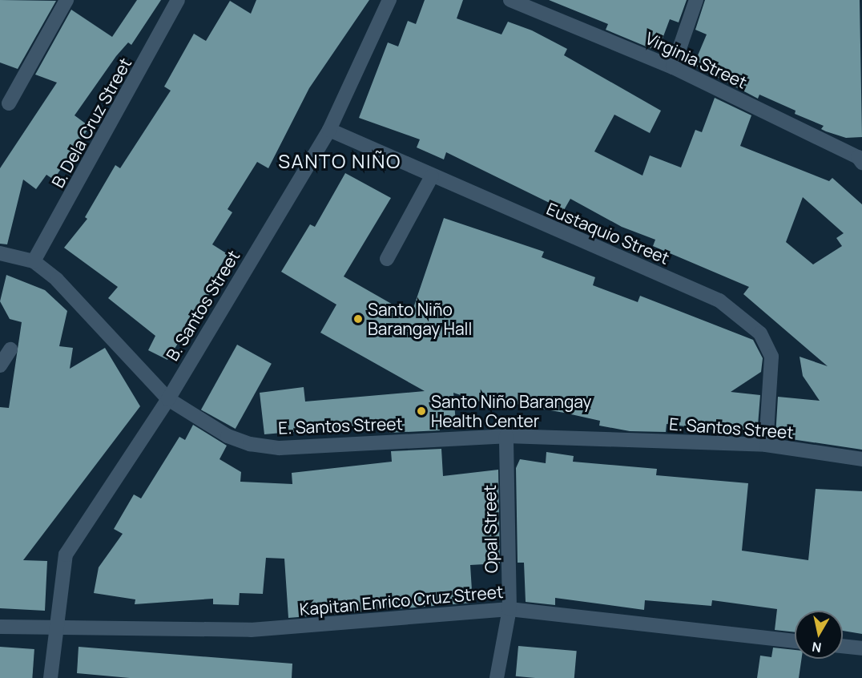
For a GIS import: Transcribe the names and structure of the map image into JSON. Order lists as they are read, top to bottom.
{
  "streets": {
    "street": [
      "Virginia Street",
      "B. Dela Cruz Street",
      "Eustaquio Street",
      "B. Santos Street",
      "E. Santos Street",
      "Opal Street",
      "Kapitan Enrico Cruz Street"
    ]
  },
  "crossings": [
    ["B. Dela Cruz Street", "E. Santos Street"],
    ["Eustaquio Street", "B. Santos Street"],
    ["Eustaquio Street", "E. Santos Street"],
    ["B. Santos Street", "E. Santos Street"],
    ["B. Santos Street", "Kapitan Enrico Cruz Street"],
    ["E. Santos Street", "Opal Street"],
    ["Opal Street", "Kapitan Enrico Cruz Street"]
  ],
  "districts": ["SANTO NIÑO"],
  "places": ["Santo Niño Barangay Hall", "Santo Niño Barangay Health Center"],
  "north": "bottom"
}
